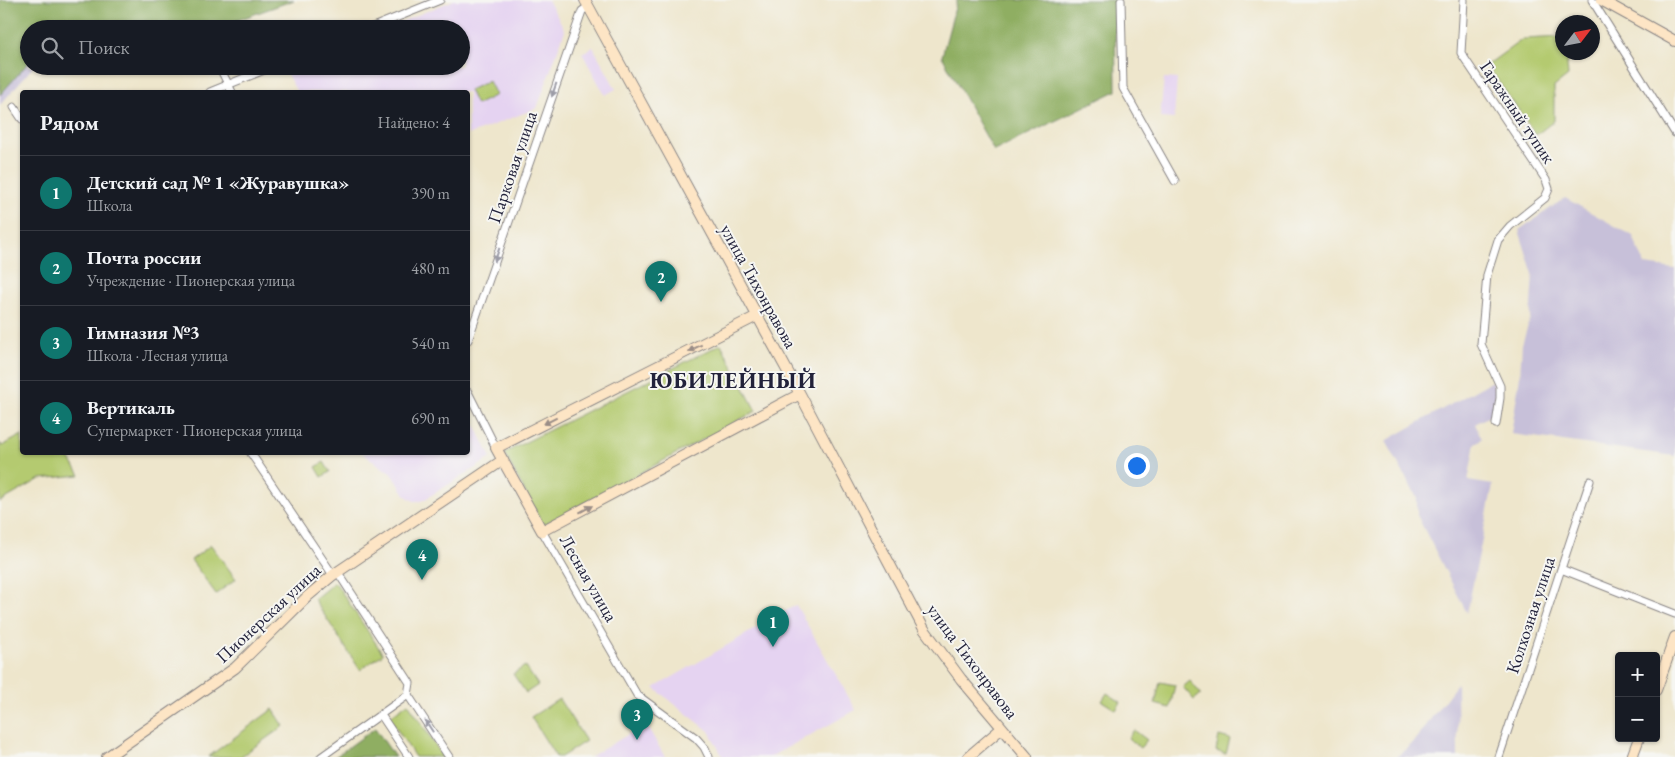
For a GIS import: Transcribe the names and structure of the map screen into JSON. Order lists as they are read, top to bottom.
{
  "streets": {
    "street": [
      "Гаражный тупик",
      "Парковая улица",
      "улица Тихонравова",
      "Лесная улица",
      "Пионерская улица",
      "Колхозная улица"
    ]
  },
  "crossings": [
    ["Парковая улица", "улица Тихонравова"],
    ["Лесная улица", "Пионерская улица"]
  ],
  "one_way": ["Парковая улица"],
  "districts": ["ЮБИЛЕЙНЫЙ"],
  "north": "top right",
  "page": {
    "search": "Поиск",
    "heading": ["Рядом", "Найдено: 4"],
    "list": [
      {
        "mark": "1",
        "name": "Детский сад № 1 «Журавушка»",
        "note": "Школа",
        "value": "390 m"
      },
      {
        "mark": "2",
        "name": "Почта россии",
        "note": "Учреждение · Пионерская улица",
        "value": "480 m"
      },
      {
        "mark": "3",
        "name": "Гимназия №3",
        "note": "Школа · Лесная улица",
        "value": "540 m"
      },
      {
        "mark": "4",
        "name": "Вертикаль",
        "note": "Супермаркет · Пионерская улица",
        "value": "690 m"
      }
    ],
    "pins": [
      "2",
      "4",
      "1",
      "3"
    ],
    "map_buttons": ["+", "−"]
  }
}
